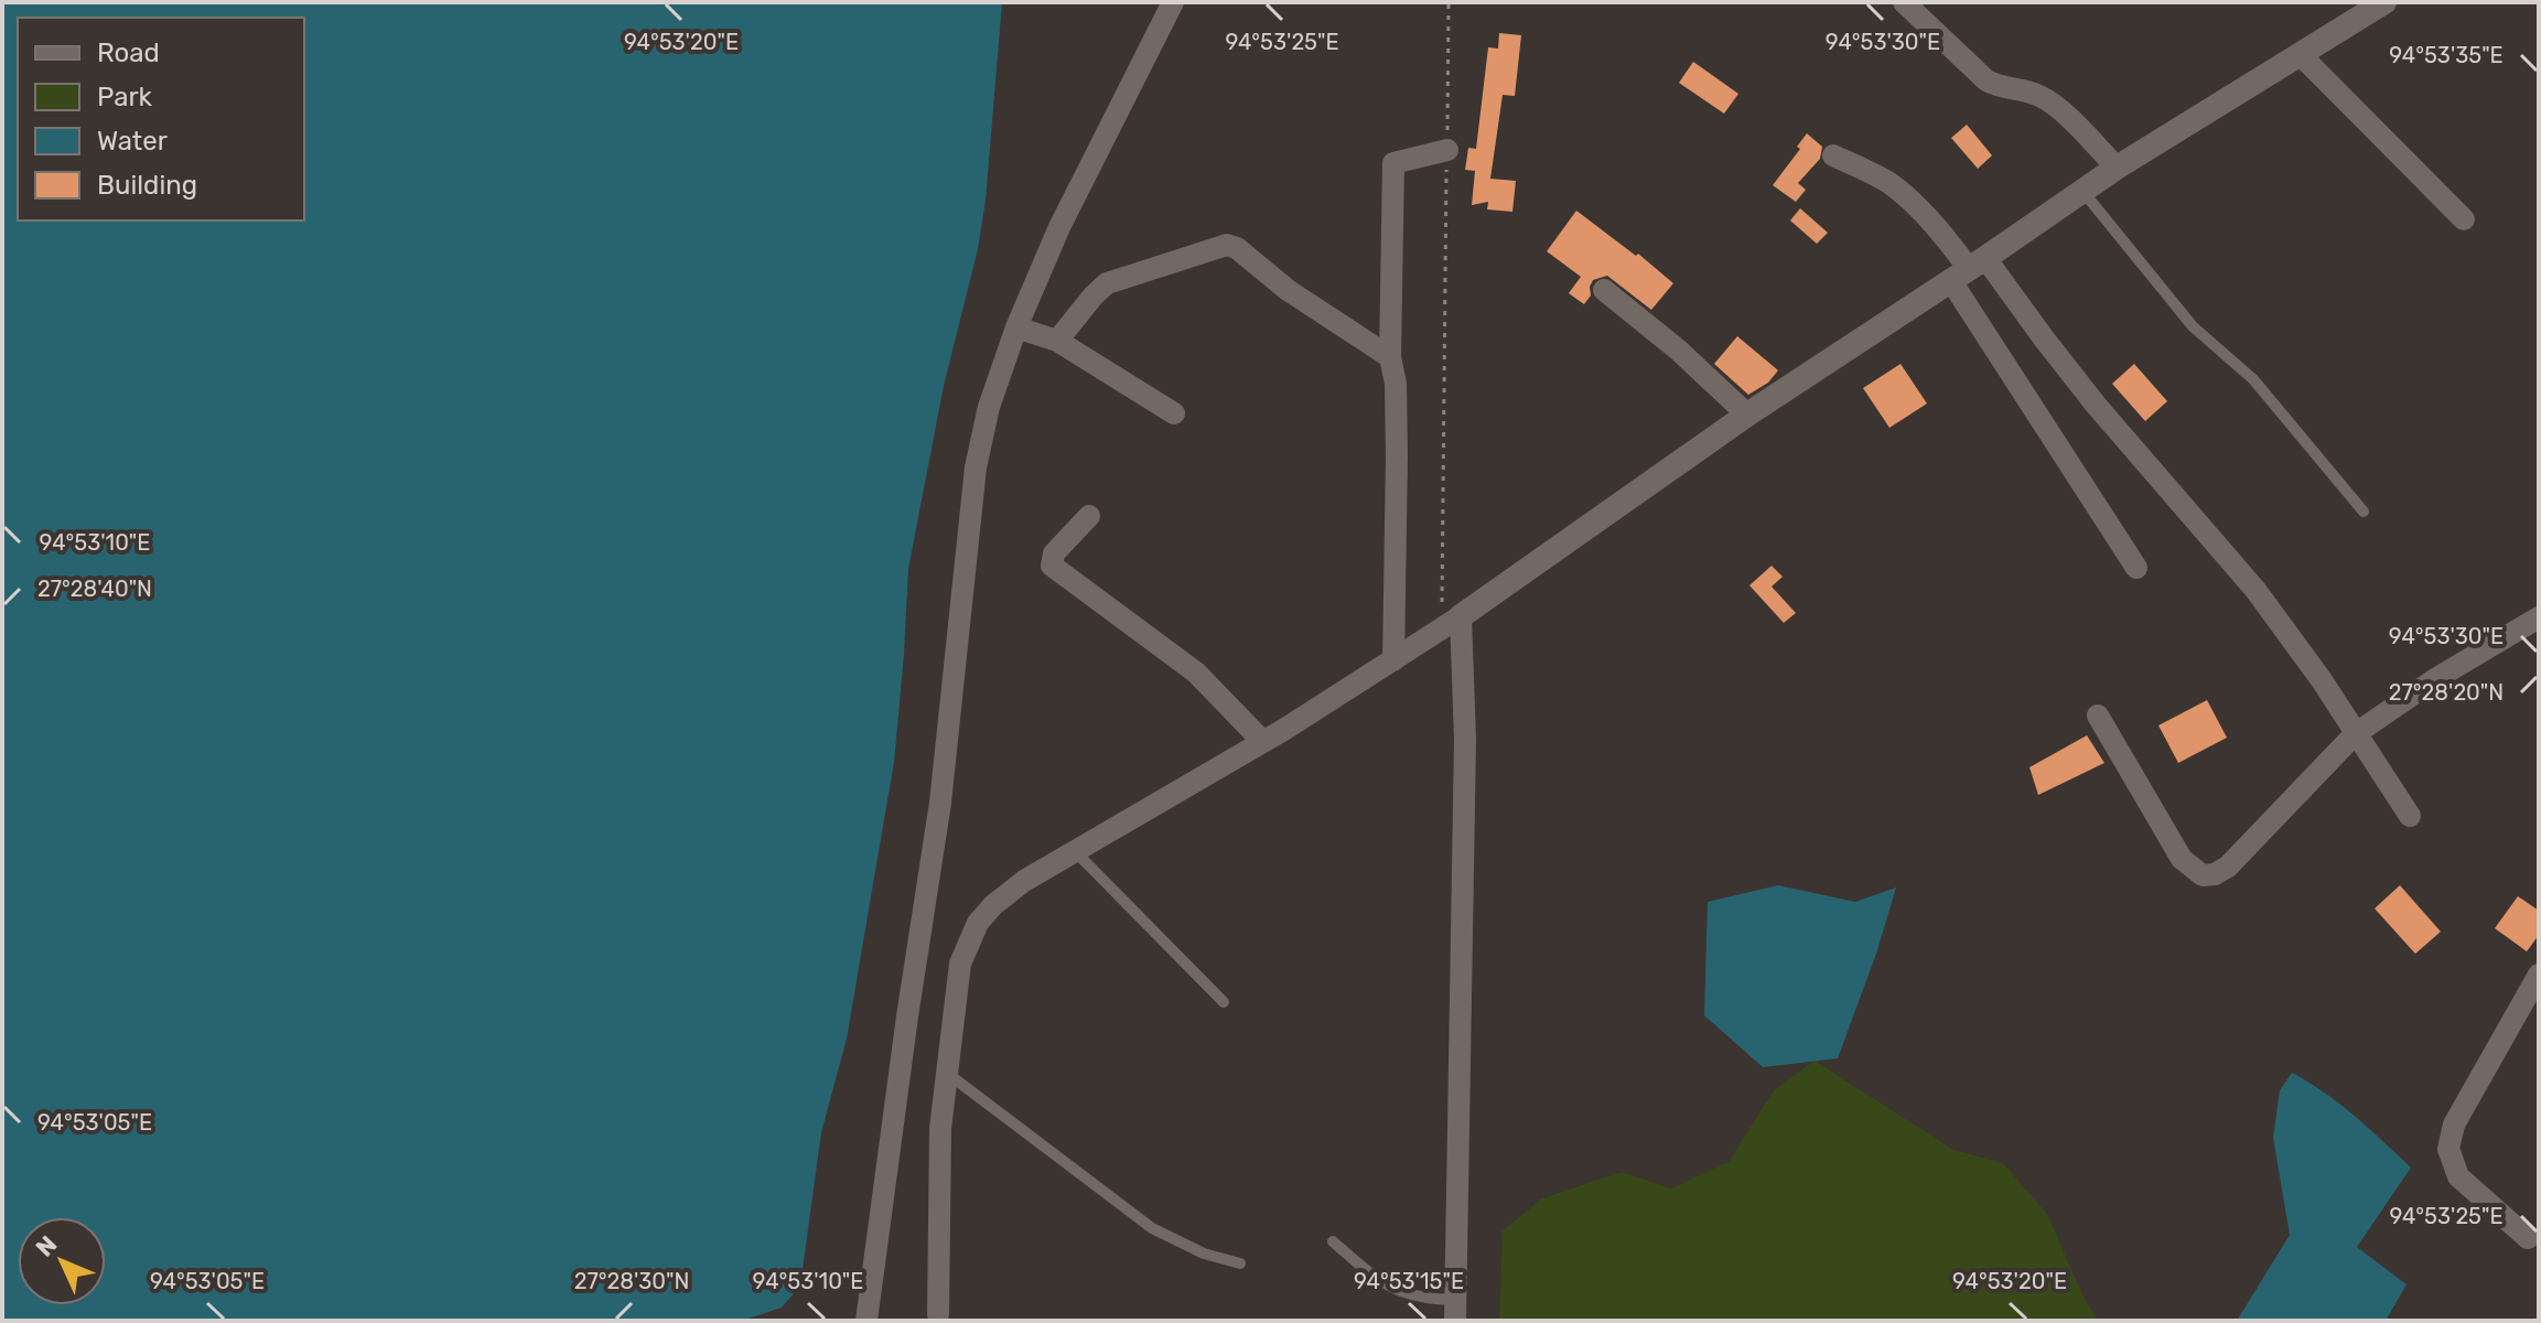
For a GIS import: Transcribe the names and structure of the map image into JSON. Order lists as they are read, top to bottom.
{
  "legend": [
    "Road",
    "Park",
    "Water",
    "Building"
  ],
  "north": "top left",
  "coordinates": [
    "94°53'30\"E",
    "94°53'20\"E",
    "94°53'25\"E",
    "94°53'35\"E",
    "94°53'10\"E",
    "27°28'40\"N",
    "27°28'20\"N",
    "94°53'05\"E",
    "27°28'30\"N",
    "94°53'15\"E"
  ]
}
